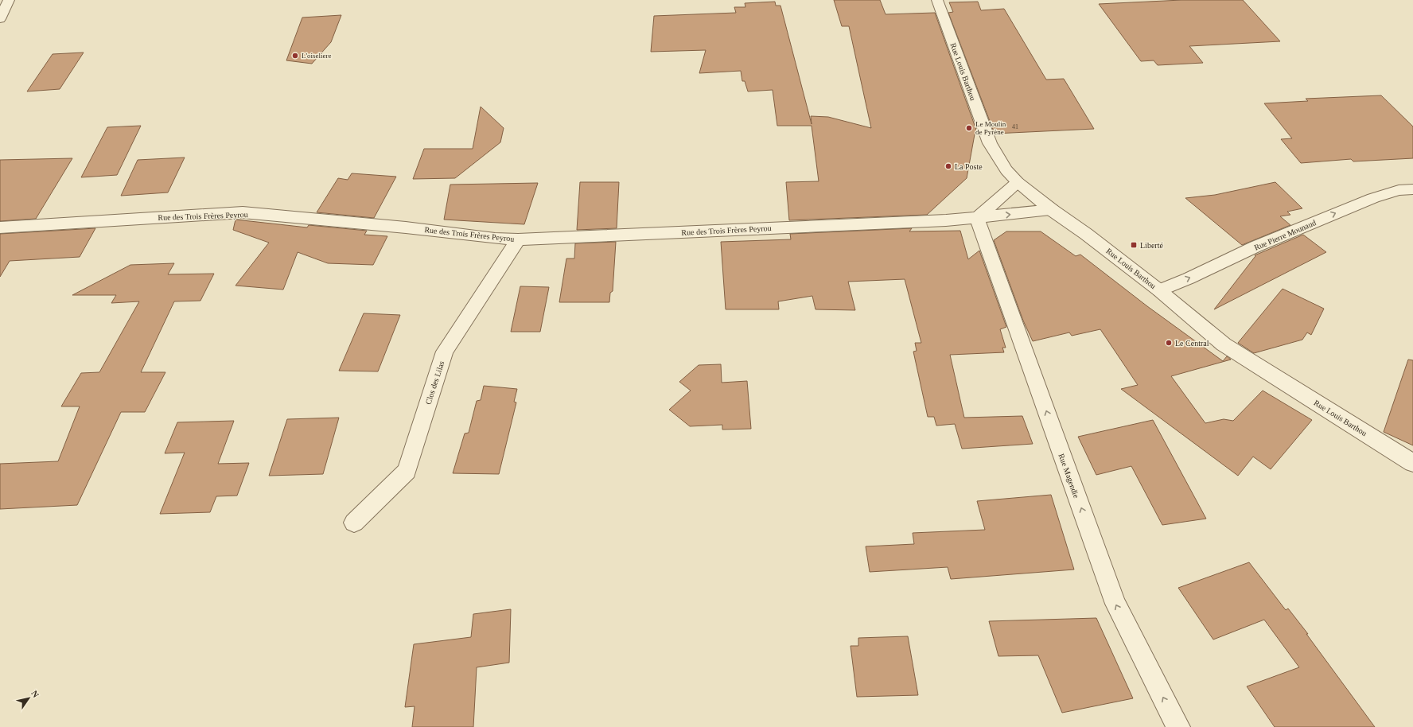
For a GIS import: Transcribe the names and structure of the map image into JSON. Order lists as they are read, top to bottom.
{
  "streets": {
    "street": [
      "Rue Louis Barthou",
      "Rue des Trois Frères Peyrou",
      "Rue Pierre Mounaud",
      "Clos des Lilas",
      "Rue Magendie"
    ]
  },
  "crossings": [
    ["Rue Louis Barthou", "Rue des Trois Frères Peyrou"],
    ["Rue Louis Barthou", "Rue Pierre Mounaud"],
    ["Rue des Trois Frères Peyrou", "Clos des Lilas"],
    ["Rue des Trois Frères Peyrou", "Rue Magendie"]
  ],
  "one_way": ["Rue Pierre Mounaud", "Rue Magendie"],
  "places": {
    "other": [
      "L'oiseliere",
      "Le Moulin de Pyrène",
      "La Poste",
      "Le Central"
    ],
    "transit": ["Liberté"]
  },
  "house_numbers": ["41"],
  "north": "top right"
}
